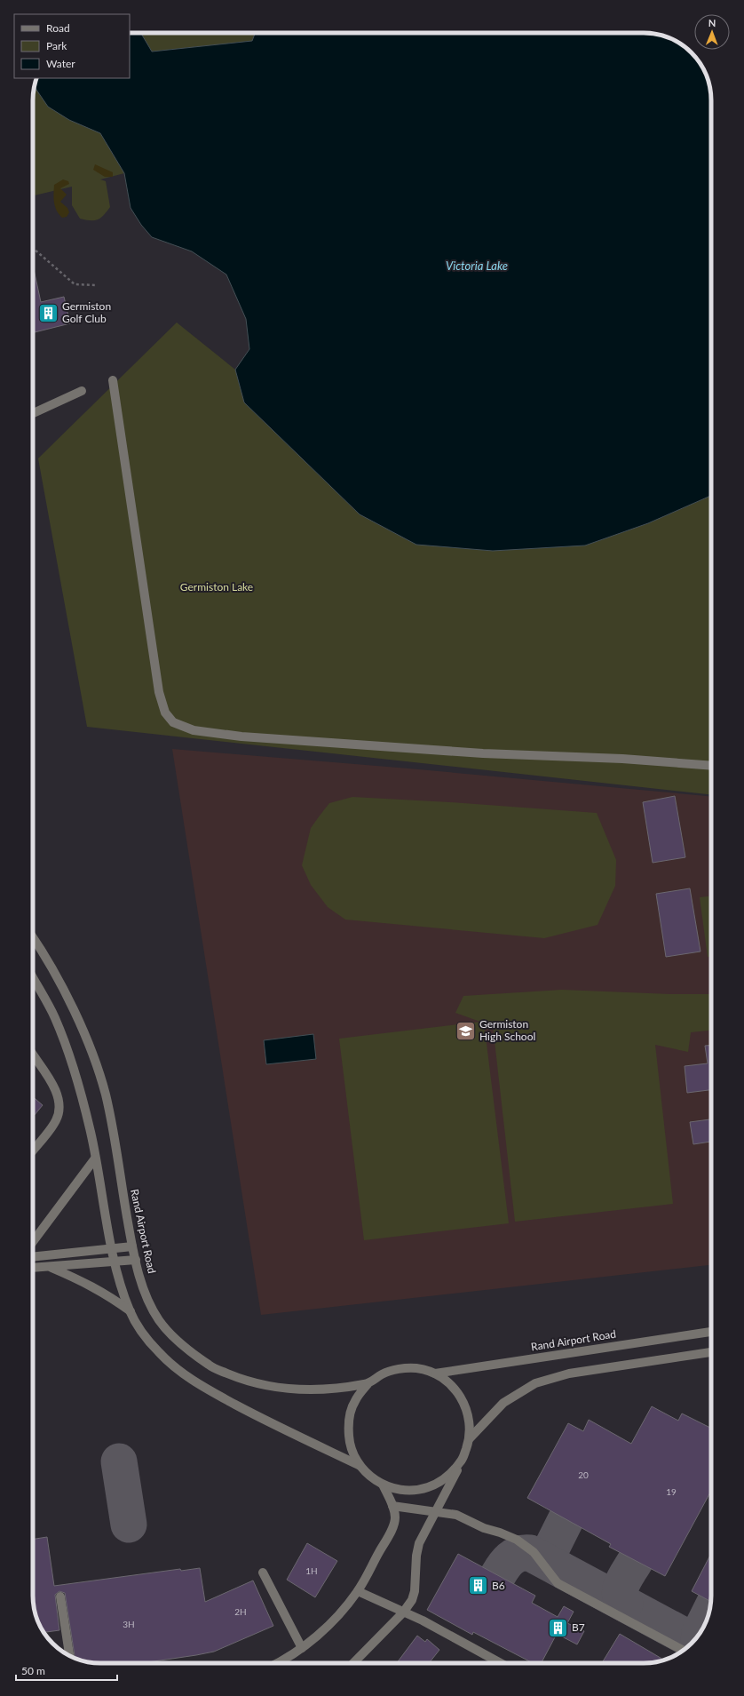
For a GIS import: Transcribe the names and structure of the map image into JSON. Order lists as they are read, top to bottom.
{
  "streets": {
    "street": ["Rand Airport Road"]
  },
  "water": ["Victoria Lake"],
  "parks": ["Germiston Lake"],
  "places": {
    "building": ["Germiston Golf Club", "B6", "B7"],
    "school or university": ["Germiston High School"]
  },
  "house_numbers": [
    "20",
    "19",
    "1H",
    "2H",
    "3H"
  ],
  "legend": ["Road", "Park", "Water"],
  "scale_bar": "50 m",
  "north": "top"
}
